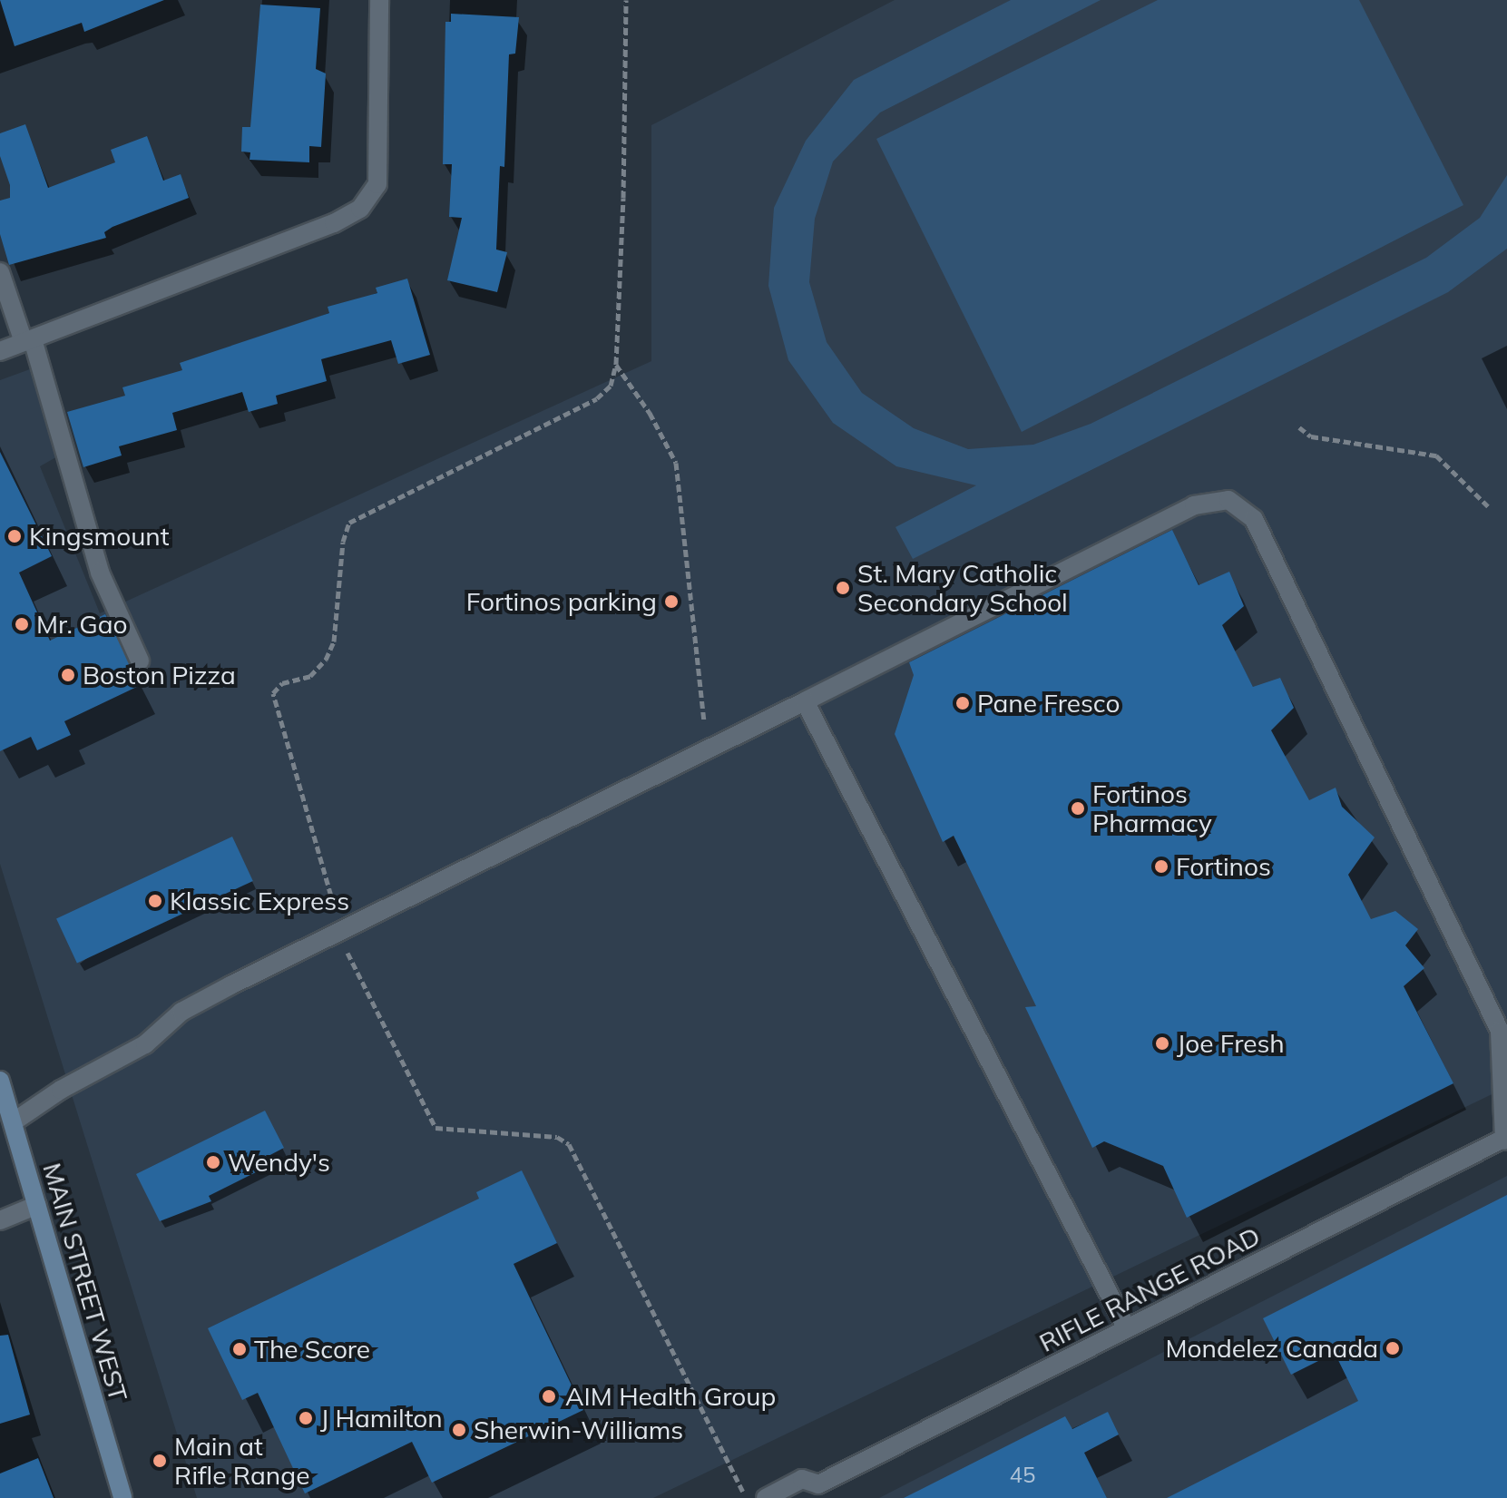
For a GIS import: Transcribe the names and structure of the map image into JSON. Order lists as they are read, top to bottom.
{
  "streets": {
    "main road": ["MAIN STREET WEST"],
    "street": ["RIFLE RANGE ROAD"]
  },
  "places": [
    "Kingsmount",
    "St. Mary Catholic Secondary School",
    "Fortinos parking",
    "Mr. Gao",
    "Boston Pizza",
    "Pane Fresco",
    "Fortinos Pharmacy",
    "Fortinos",
    "Klassic Express",
    "Joe Fresh",
    "Wendy's",
    "Mondelez Canada",
    "The Score",
    "AIM Health Group",
    "J Hamilton",
    "Sherwin-Williams",
    "Main at Rifle Range"
  ],
  "house_numbers": ["45"]
}
